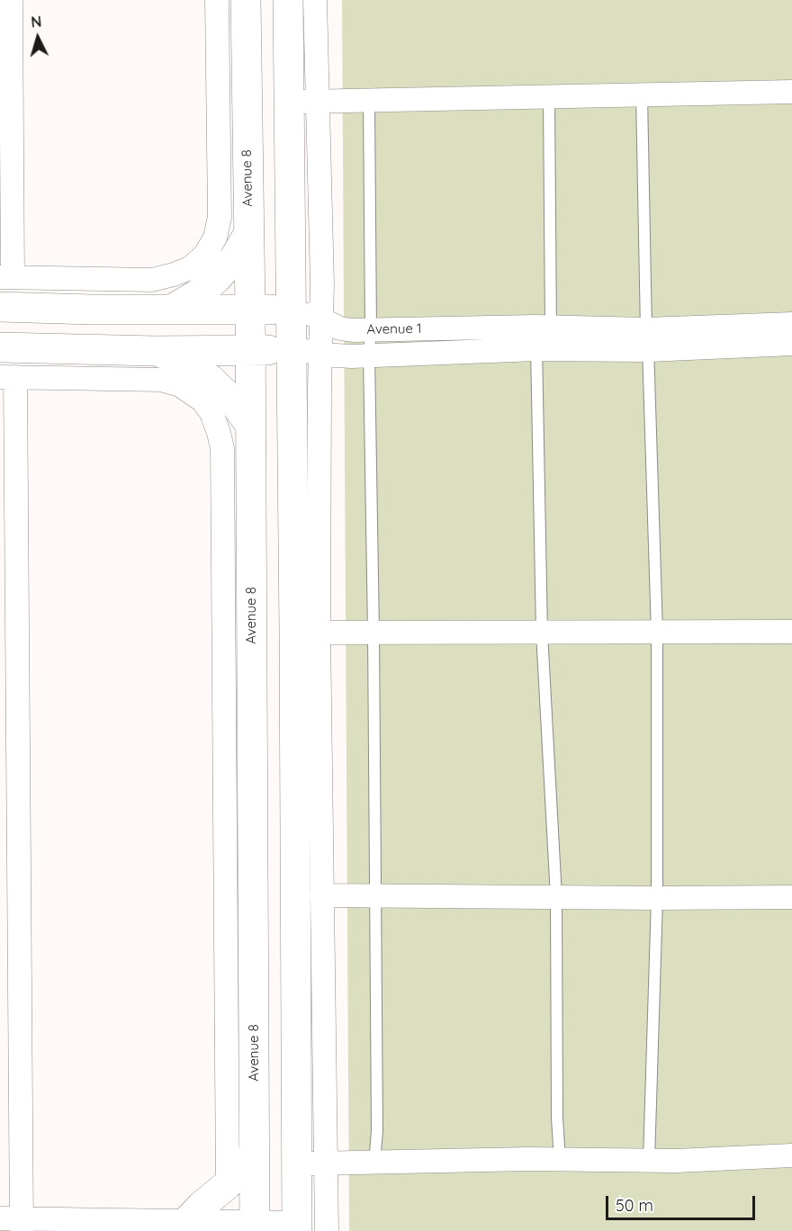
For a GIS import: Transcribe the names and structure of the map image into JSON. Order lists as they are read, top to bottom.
{
  "streets": {
    "main road": ["Avenue 8", "Avenue 1"]
  },
  "crossings": [
    ["Avenue 8", "Avenue 1"]
  ],
  "scale_bar": "50 m",
  "north": "top"
}
